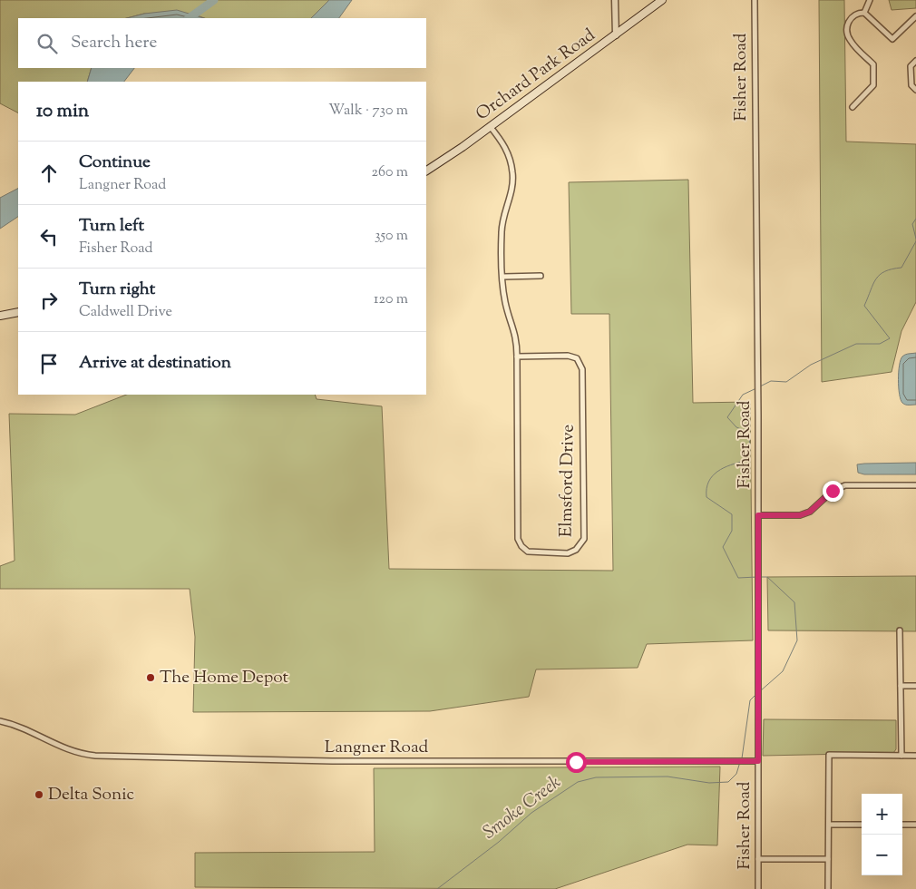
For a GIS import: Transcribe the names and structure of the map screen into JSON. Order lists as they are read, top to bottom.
{
  "streets": {
    "main road": ["Orchard Park Road"],
    "street": ["Fisher Road", "Elmsford Drive", "Langner Road"]
  },
  "crossings": [
    ["Orchard Park Road", "Elmsford Drive"],
    ["Fisher Road", "Langner Road"]
  ],
  "water": ["Smoke Creek"],
  "places": ["The Home Depot", "Delta Sonic"],
  "page": {
    "search": "Search here",
    "heading": ["10 min", "Walk · 730 m"],
    "list": [
      ["Continue", "Langner Road", "260 m"],
      ["Turn left", "Fisher Road", "350 m"],
      ["Turn right", "Caldwell Drive", "120 m"],
      "Arrive at destination"
    ],
    "map_buttons": ["+", "−"]
  }
}
